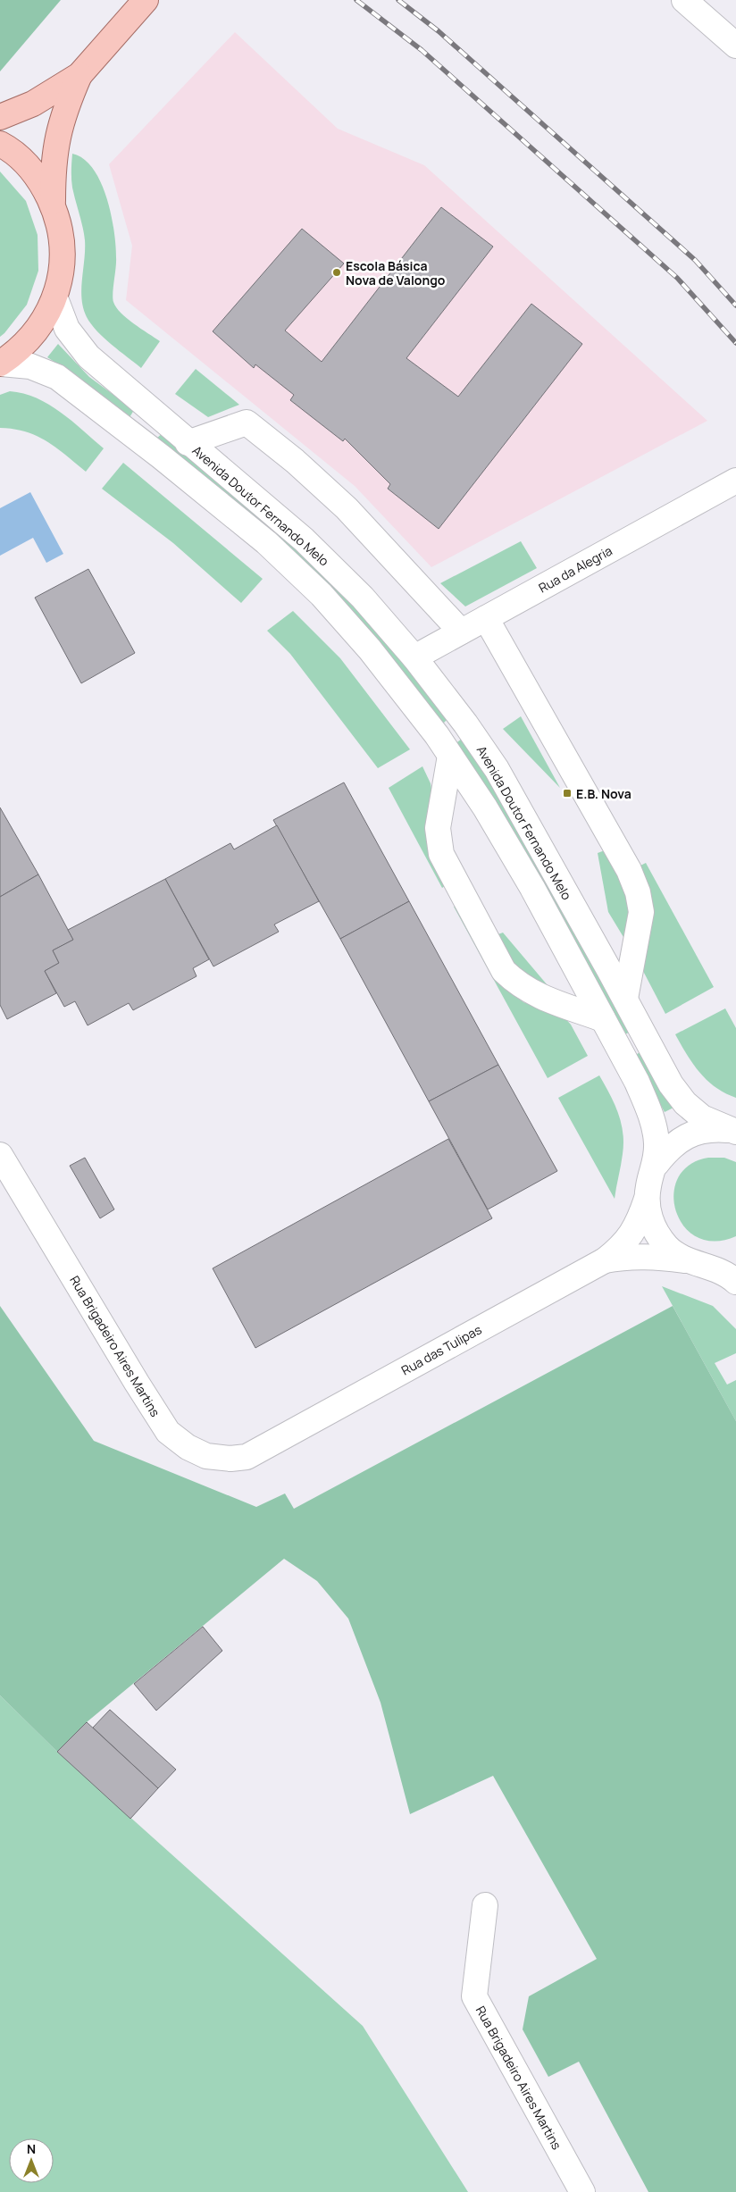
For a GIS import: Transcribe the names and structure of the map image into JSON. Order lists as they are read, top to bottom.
{
  "streets": {
    "street": [
      "Avenida Doutor Fernando Melo",
      "Rua da Alegria",
      "Rua Brigadeiro Aires Martins",
      "Rua das Tulipas"
    ]
  },
  "crossings": [
    ["Avenida Doutor Fernando Melo", "Rua da Alegria"],
    ["Rua Brigadeiro Aires Martins", "Rua das Tulipas"]
  ],
  "places": {
    "other": ["Escola Básica Nova de Valongo"],
    "transit": ["E.B. Nova"]
  },
  "north": "top"
}
